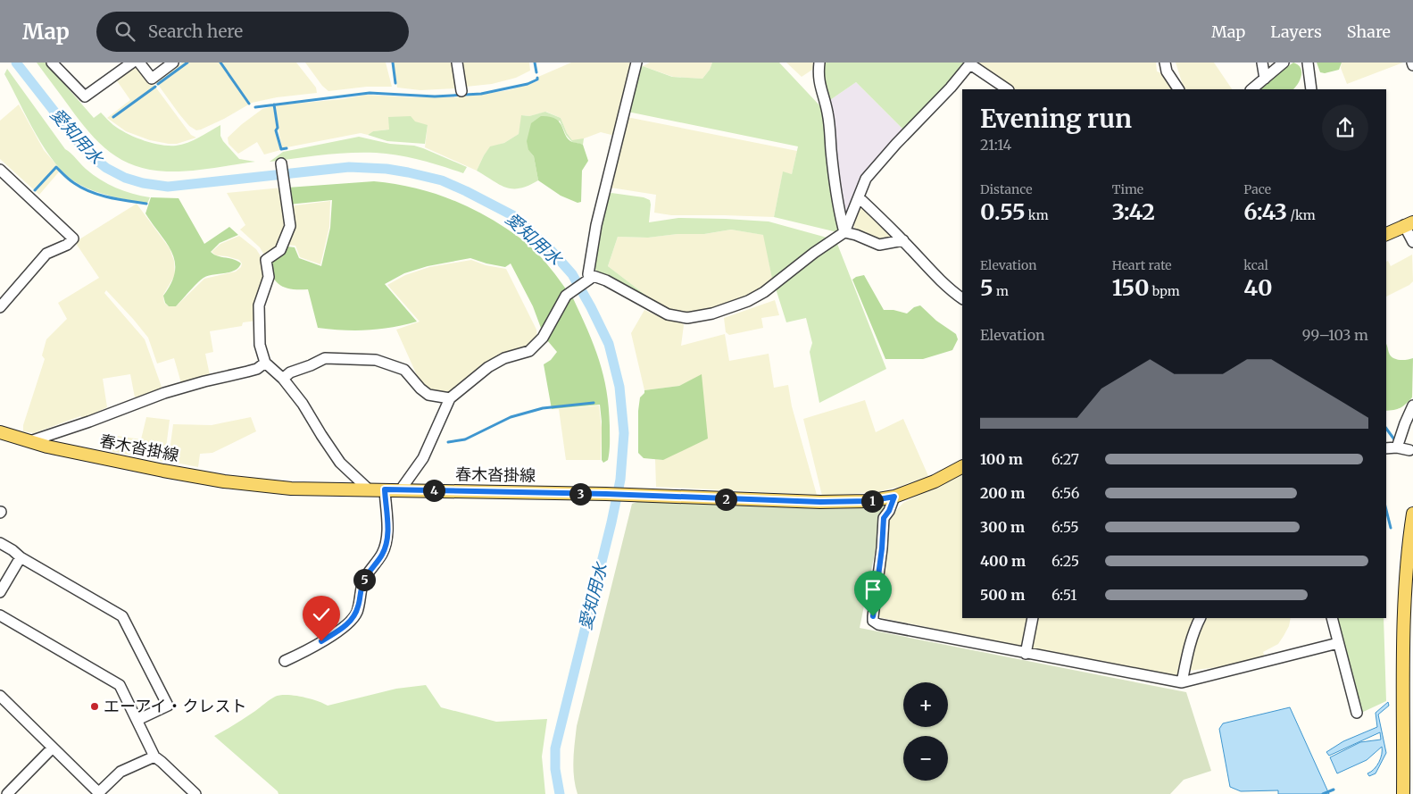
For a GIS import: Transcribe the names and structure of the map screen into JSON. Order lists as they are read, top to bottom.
{
  "streets": {
    "main road": ["春木沓掛線"]
  },
  "water": ["愛知用水"],
  "places": ["エーアイ・クレスト"],
  "page": {
    "header": "Map",
    "search": "Search here",
    "nav": ["Map", "Layers", "Share"],
    "heading": ["Evening run", "21:14"],
    "stats": [
      ["Distance", "0.55 km"],
      ["Time", "3:42"],
      ["Pace", "6:43 /km"],
      ["Elevation", "5 m"],
      ["Heart rate", "150 bpm"],
      ["kcal", "40"]
    ],
    "chart": ["Elevation", "99–103 m"],
    "list": [
      {
        "name": "100 m",
        "note": "6:27"
      },
      {
        "name": "200 m",
        "note": "6:56"
      },
      {
        "name": "300 m",
        "note": "6:55"
      },
      {
        "name": "400 m",
        "note": "6:25"
      },
      {
        "name": "500 m",
        "note": "6:51"
      }
    ],
    "pins": [
      "4",
      "3",
      "2",
      "1",
      "5"
    ],
    "map_buttons": ["+", "−"]
  }
}
